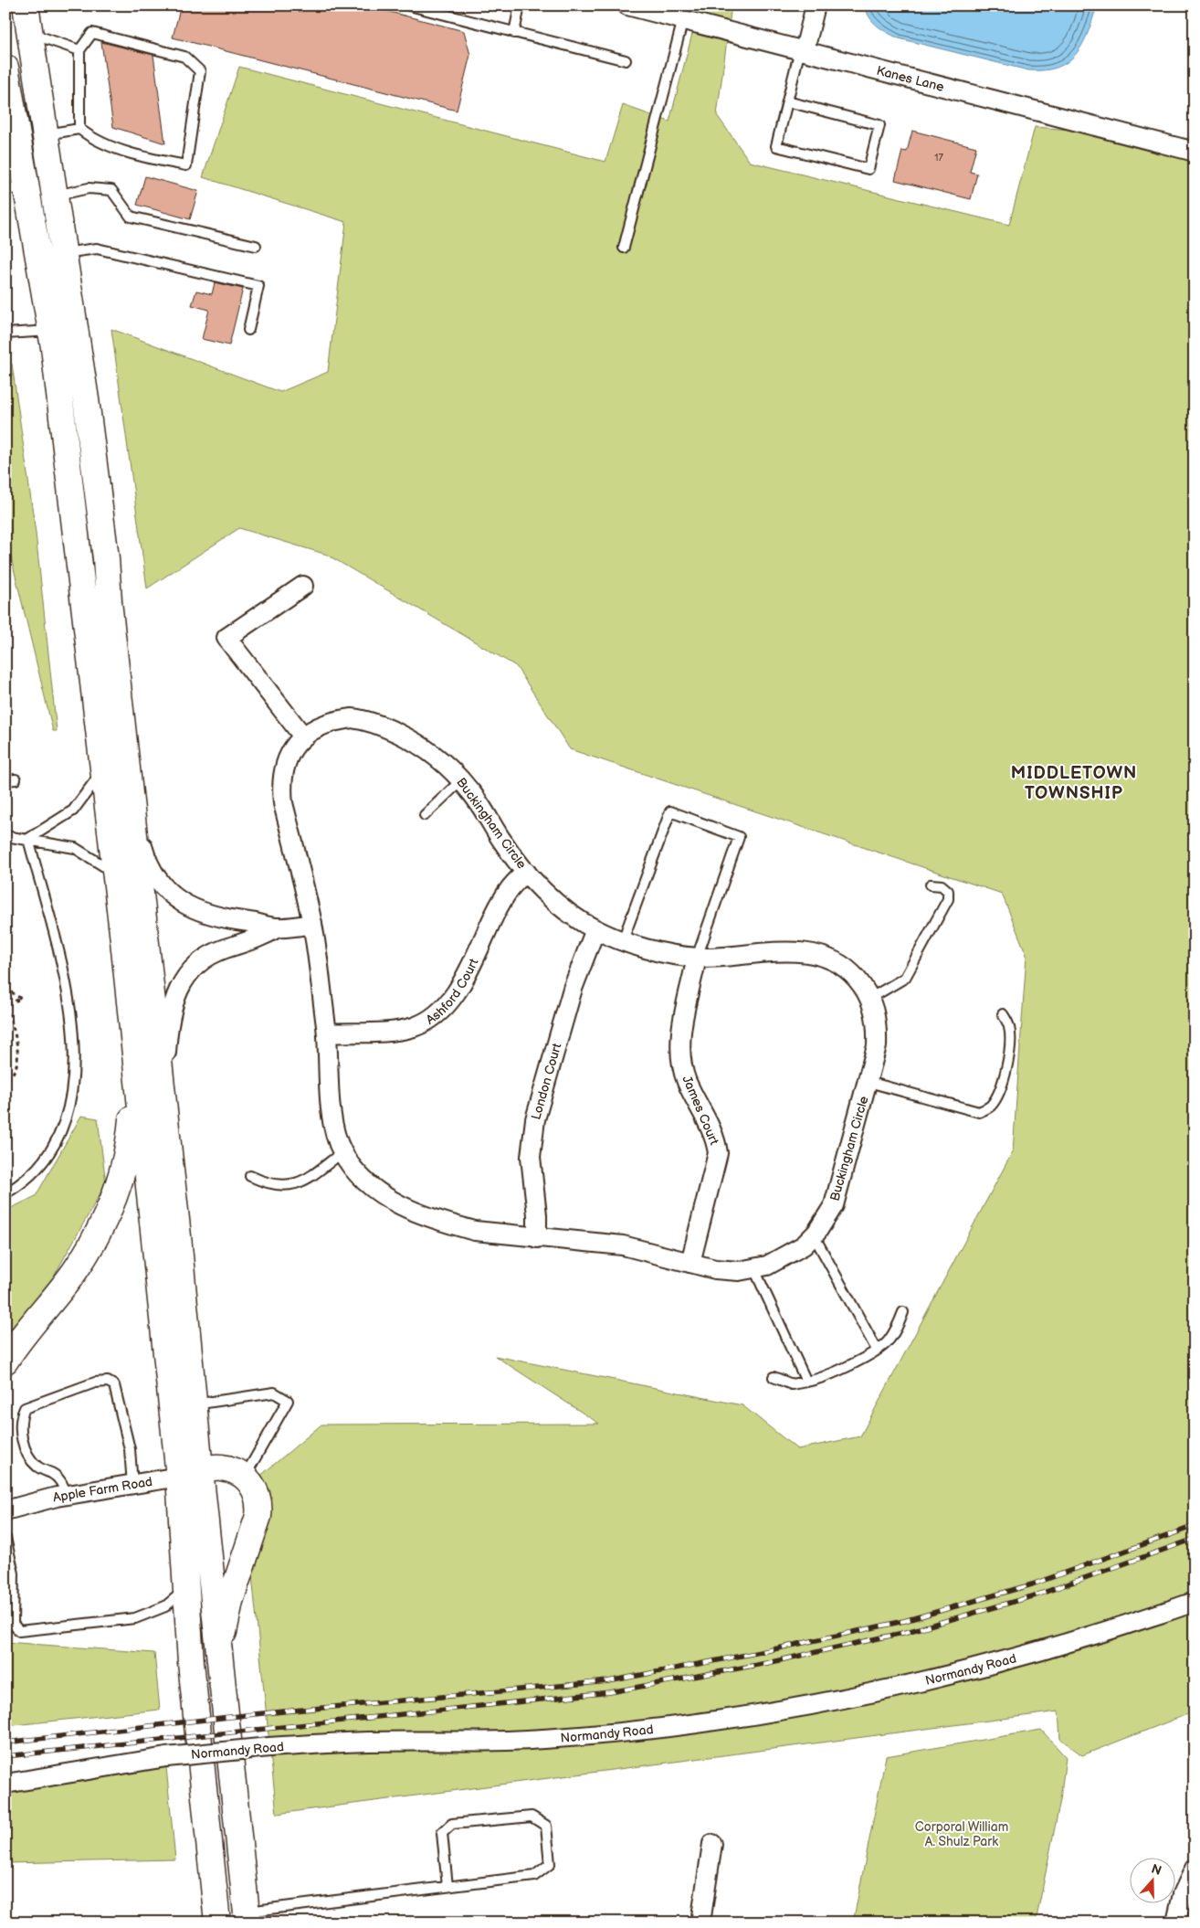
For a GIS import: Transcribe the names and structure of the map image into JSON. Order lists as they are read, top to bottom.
{
  "streets": {
    "street": [
      "Kanes Lane",
      "Buckingham Circle",
      "Ashford Court",
      "London Court",
      "James Court",
      "Apple Farm Road",
      "Normandy Road"
    ]
  },
  "crossings": [
    ["Buckingham Circle", "Ashford Court"],
    ["Buckingham Circle", "London Court"],
    ["Buckingham Circle", "James Court"]
  ],
  "districts": ["MIDDLETOWN TOWNSHIP"],
  "parks": ["Corporal William A. Shulz Park"],
  "house_numbers": ["17"],
  "north": "top"
}
